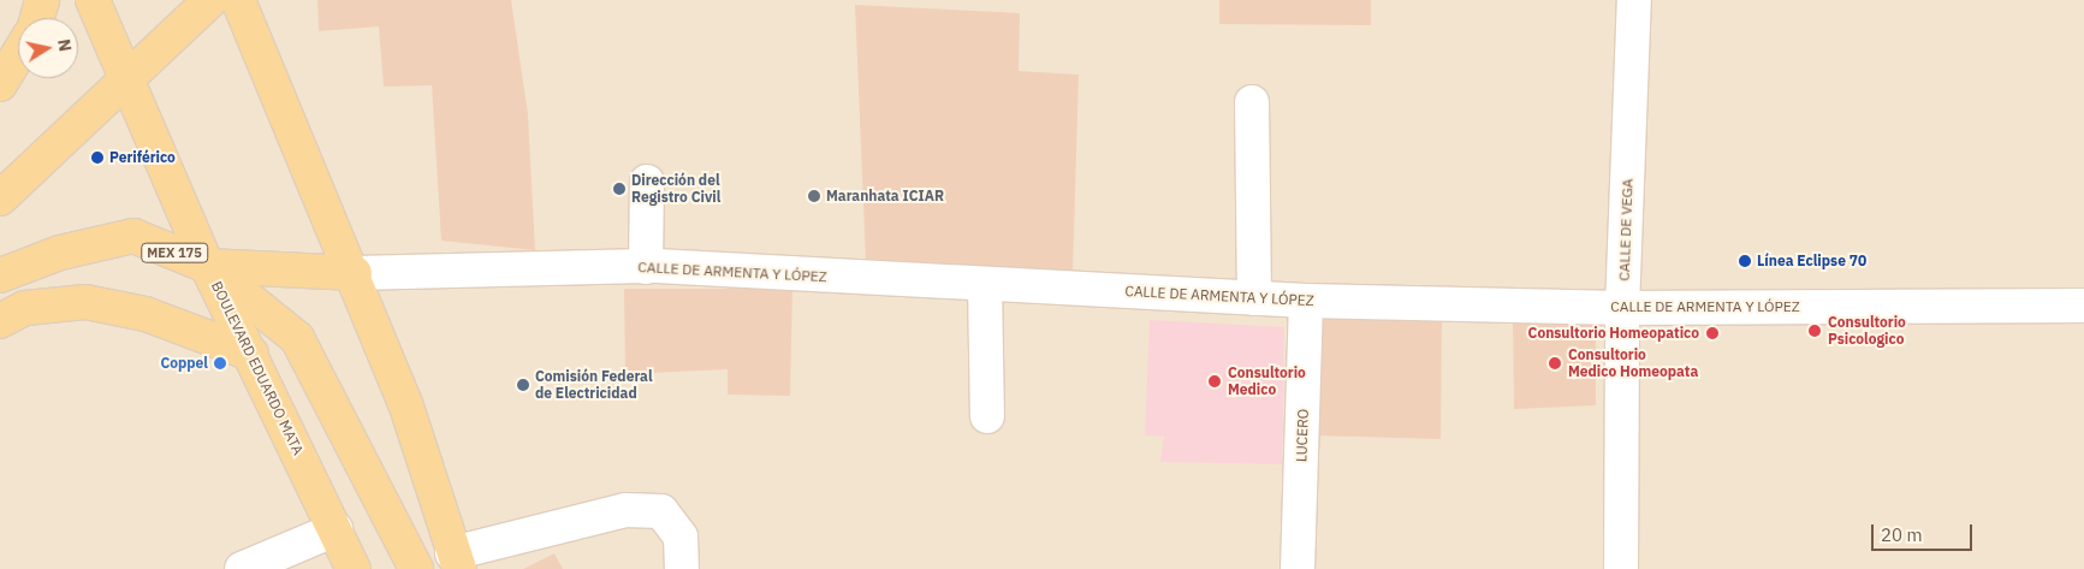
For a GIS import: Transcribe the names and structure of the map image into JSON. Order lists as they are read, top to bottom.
{
  "streets": {
    "main road": ["MEX 175", "BOULEVARD EDUARDO MATA"],
    "street": ["CALLE DE VEGA", "CALLE DE ARMENTA Y LÓPEZ", "LUCERO"]
  },
  "crossings": [
    ["CALLE DE VEGA", "CALLE DE ARMENTA Y LÓPEZ"],
    ["MEX 175", "CALLE DE ARMENTA Y LÓPEZ"],
    ["MEX 175", "BOULEVARD EDUARDO MATA"],
    ["CALLE DE ARMENTA Y LÓPEZ", "LUCERO"]
  ],
  "places": [
    "Periférico",
    "Dirección del Registro Civil",
    "Maranhata ICIAR",
    "Línea Eclipse 70",
    "Consultorio Psicologico",
    "Consultorio Homeopatico",
    "Coppel",
    "Consultorio Medico Homeopata",
    "Consultorio Medico",
    "Comisión Federal de Electricidad"
  ],
  "scale_bar": "20 m",
  "north": "right"
}
